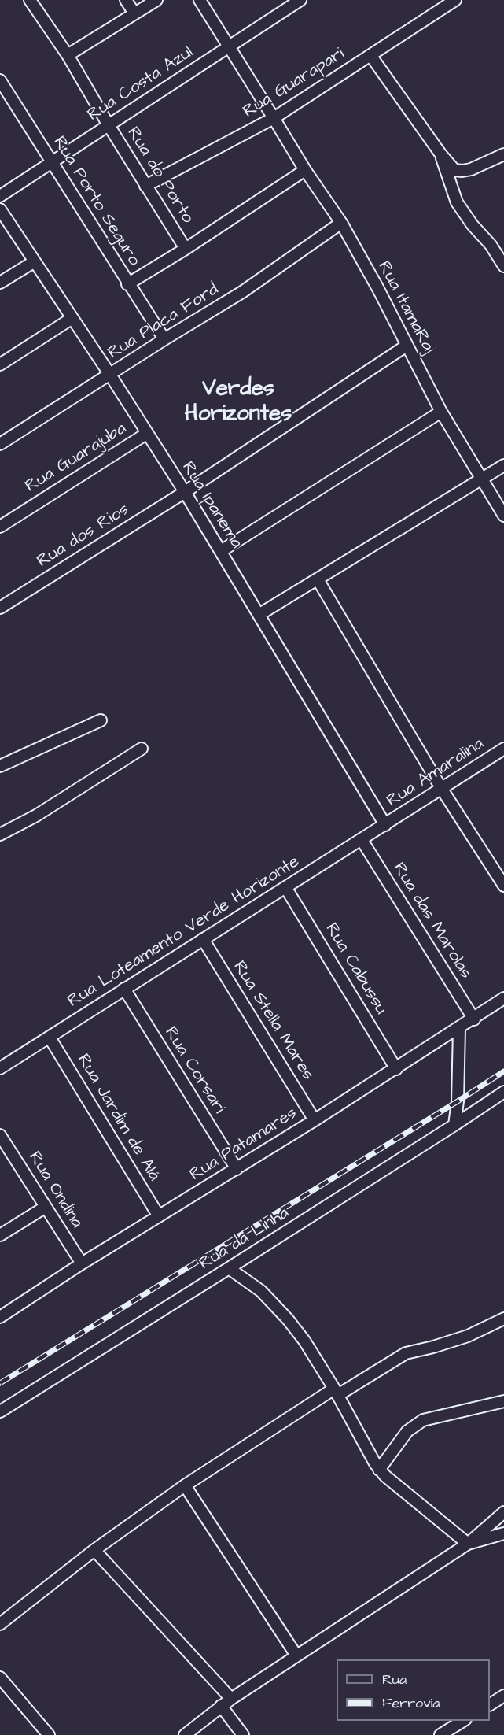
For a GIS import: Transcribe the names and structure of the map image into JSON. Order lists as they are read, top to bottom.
{
  "streets": {
    "street": [
      "Rua Guarapari",
      "Rua Costa Azul",
      "Rua do Porto",
      "Rua Porto Seguro",
      "Rua ItamaRaj",
      "Rua Placa Ford",
      "Rua Guarajuba",
      "Rua Ipanema",
      "Rua dos Rios",
      "Rua Amaralina",
      "Rua das Marolas",
      "Rua Loteamento Verde Horizonte",
      "Rua Cabussu",
      "Rua Stella Mares",
      "Rua Corsari",
      "Rua Jardim de Alá",
      "Rua Patamares",
      "Rua Ondina",
      "Rua da Linha"
    ]
  },
  "crossings": [
    ["Rua Guarapari", "Rua do Porto"],
    ["Rua Guarapari", "Rua ItamaRaj"],
    ["Rua Costa Azul", "Rua do Porto"],
    ["Rua Costa Azul", "Rua Porto Seguro"],
    ["Rua Costa Azul", "Rua ItamaRaj"],
    ["Rua Porto Seguro", "Rua Placa Ford"],
    ["Rua ItamaRaj", "Rua Placa Ford"],
    ["Rua ItamaRaj", "Rua dos Rios"],
    ["Rua Placa Ford", "Rua Ipanema"],
    ["Rua Guarajuba", "Rua Ipanema"],
    ["Rua Ipanema", "Rua dos Rios"],
    ["Rua Ipanema", "Rua Amaralina"],
    ["Rua Ipanema", "Rua Loteamento Verde Horizonte"],
    ["Rua Amaralina", "Rua Loteamento Verde Horizonte"],
    ["Rua das Marolas", "Rua Loteamento Verde Horizonte"],
    ["Rua das Marolas", "Rua Patamares"],
    ["Rua Loteamento Verde Horizonte", "Rua Cabussu"],
    ["Rua Loteamento Verde Horizonte", "Rua Stella Mares"],
    ["Rua Loteamento Verde Horizonte", "Rua Corsari"],
    ["Rua Loteamento Verde Horizonte", "Rua Jardim de Alá"],
    ["Rua Cabussu", "Rua Patamares"],
    ["Rua Stella Mares", "Rua Patamares"],
    ["Rua Corsari", "Rua Patamares"],
    ["Rua Jardim de Alá", "Rua Patamares"],
    ["Rua Patamares", "Rua Ondina"]
  ],
  "districts": ["Verdes Horizontes"],
  "legend": ["Rua", "Ferrovia"]
}
